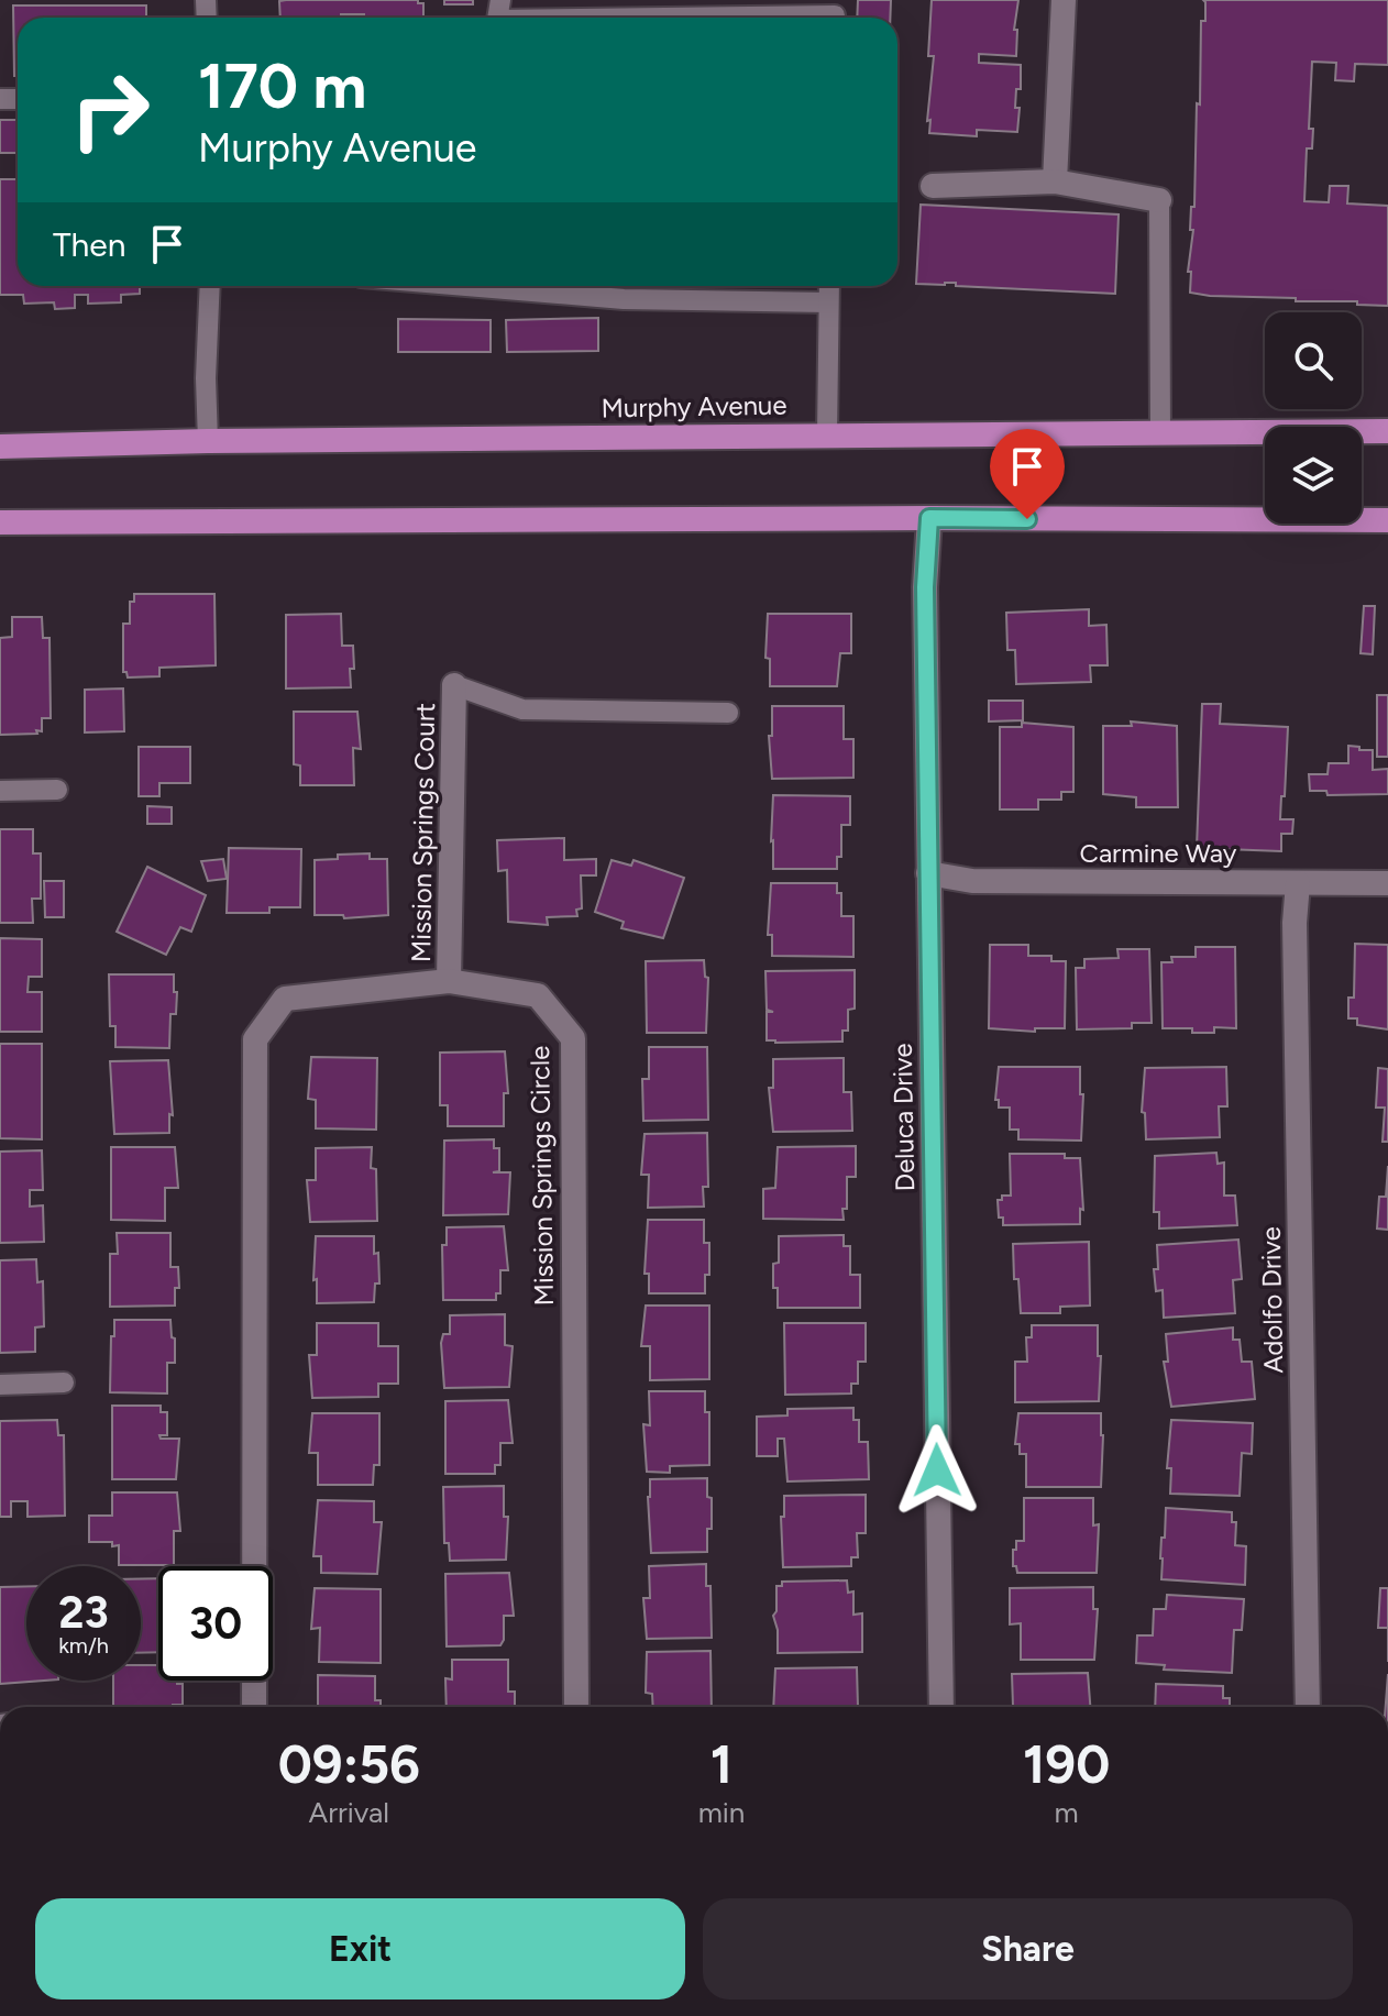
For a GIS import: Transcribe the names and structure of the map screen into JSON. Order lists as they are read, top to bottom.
{
  "streets": {
    "main road": ["Murphy Avenue"],
    "street": [
      "Mission Springs Court",
      "Carmine Way",
      "Deluca Drive",
      "Mission Springs Circle",
      "Adolfo Drive"
    ]
  },
  "crossings": [
    ["Mission Springs Court", "Mission Springs Circle"],
    ["Carmine Way", "Deluca Drive"],
    ["Carmine Way", "Adolfo Drive"]
  ],
  "page": {
    "turn": ["170 m", "Murphy Avenue"],
    "then": "Then",
    "speed": "23 km/h",
    "limit": "30",
    "eta": [
      "09:56",
      "Arrival",
      "1",
      "min",
      "190",
      "m"
    ],
    "buttons": ["Exit", "Share"]
  }
}
